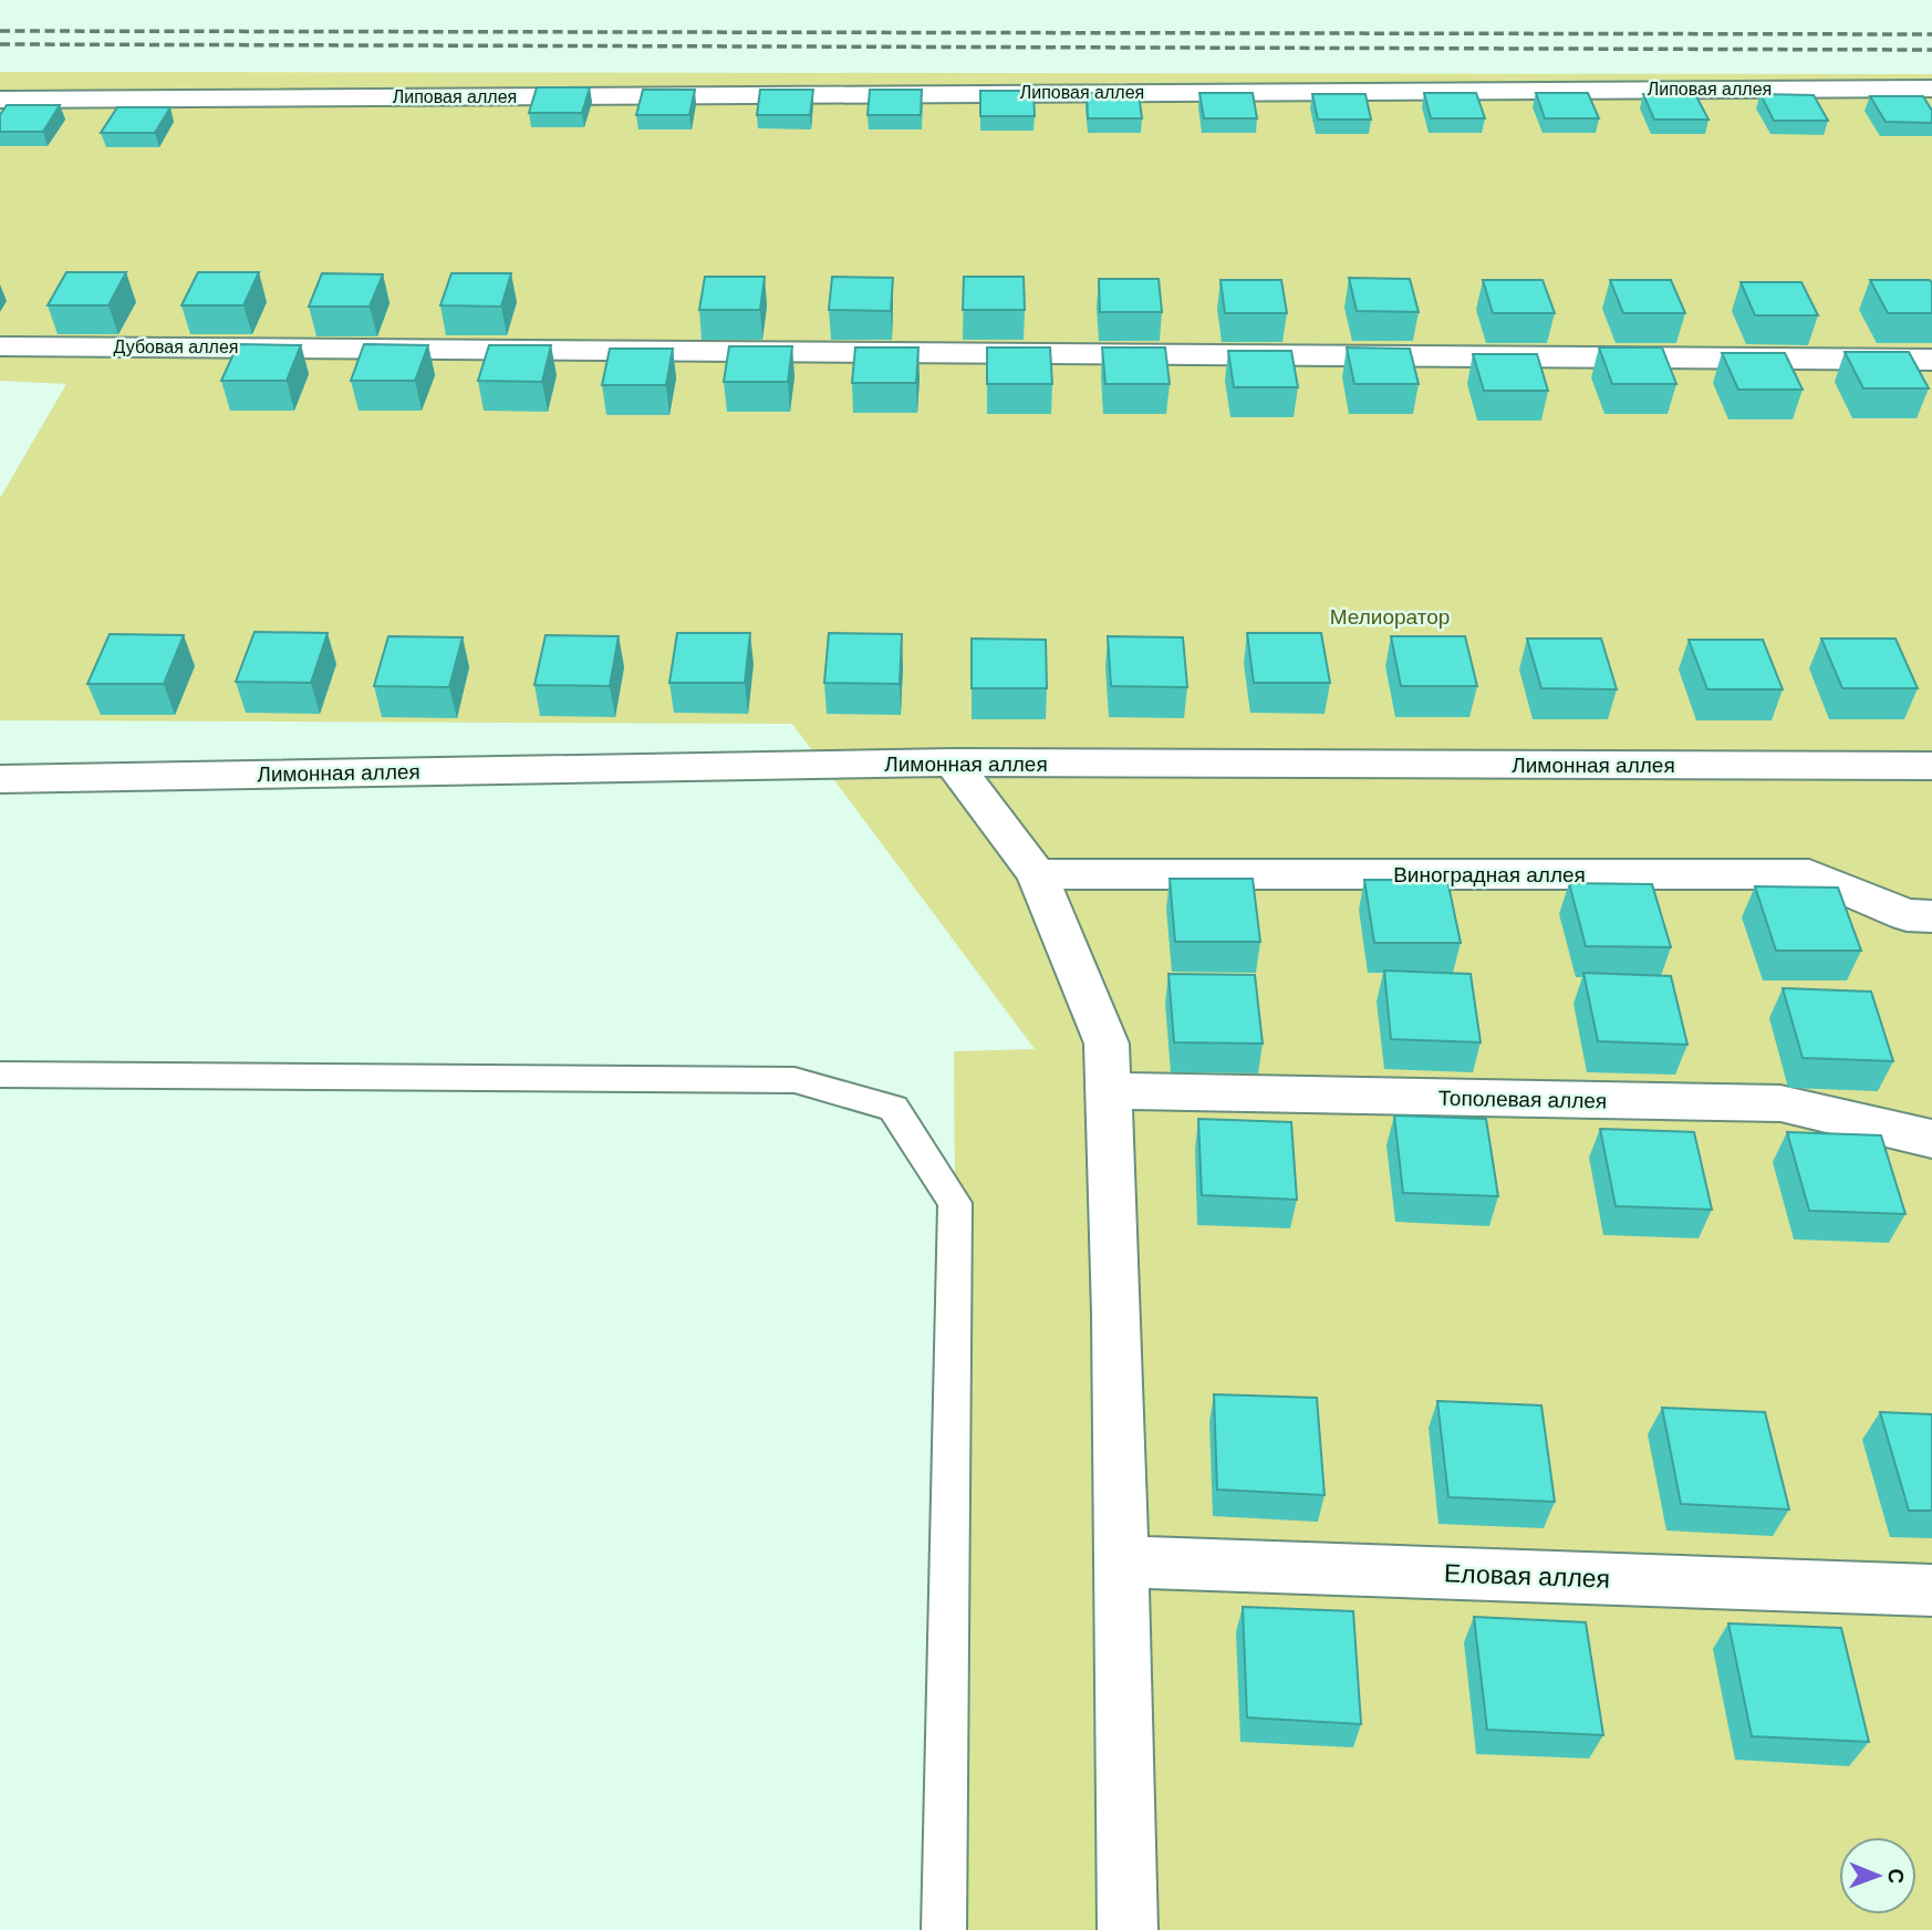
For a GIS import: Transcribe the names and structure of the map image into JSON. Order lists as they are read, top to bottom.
{
  "streets": {
    "street": [
      "Липовая аллея",
      "Дубовая аллея",
      "Лимонная аллея",
      "Виноградная аллея",
      "Тополевая аллея",
      "Еловая аллея"
    ]
  },
  "parks": ["Мелиоратор"],
  "north": "right"
}
